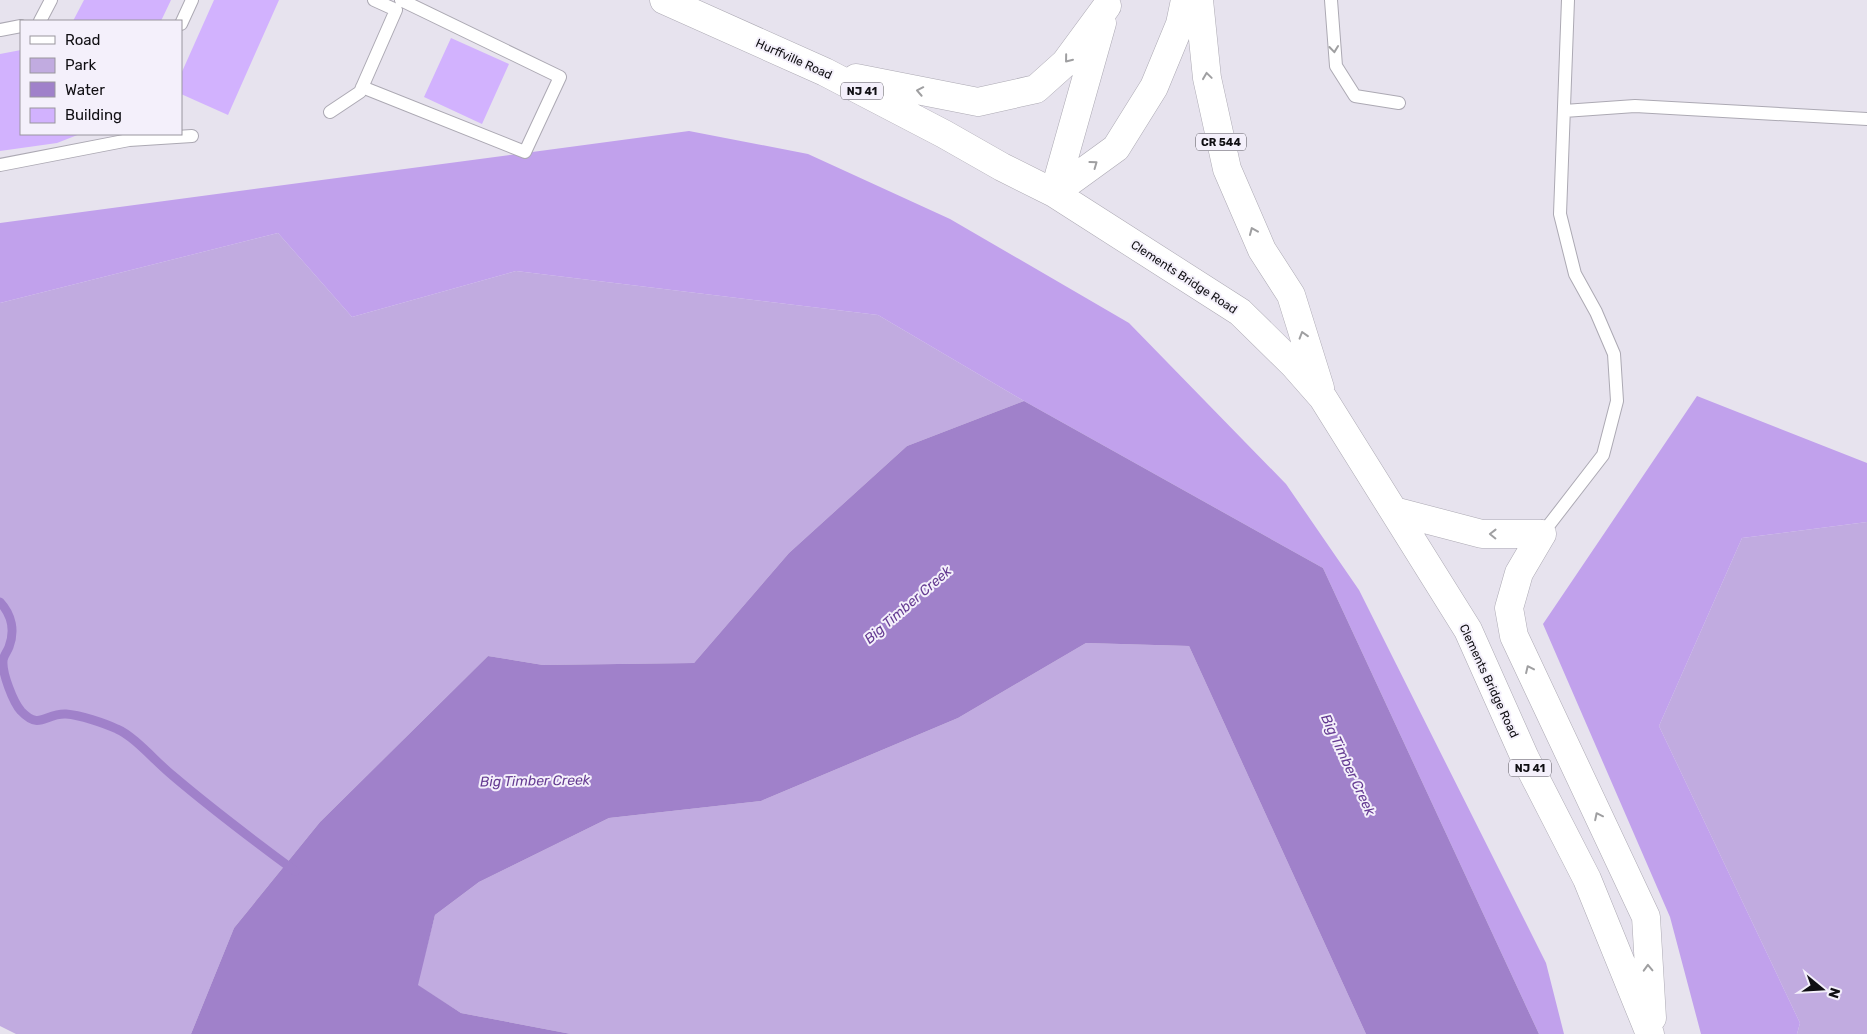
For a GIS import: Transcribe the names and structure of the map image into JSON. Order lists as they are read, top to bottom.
{
  "streets": {
    "main road": [
      "Hurffville Road",
      "NJ 41",
      "CR 544",
      "Clements Bridge Road"
    ]
  },
  "crossings": [
    ["Hurffville Road", "Clements Bridge Road"]
  ],
  "water": ["Big Timber Creek"],
  "legend": [
    "Road",
    "Park",
    "Water",
    "Building"
  ],
  "north": "right"
}
